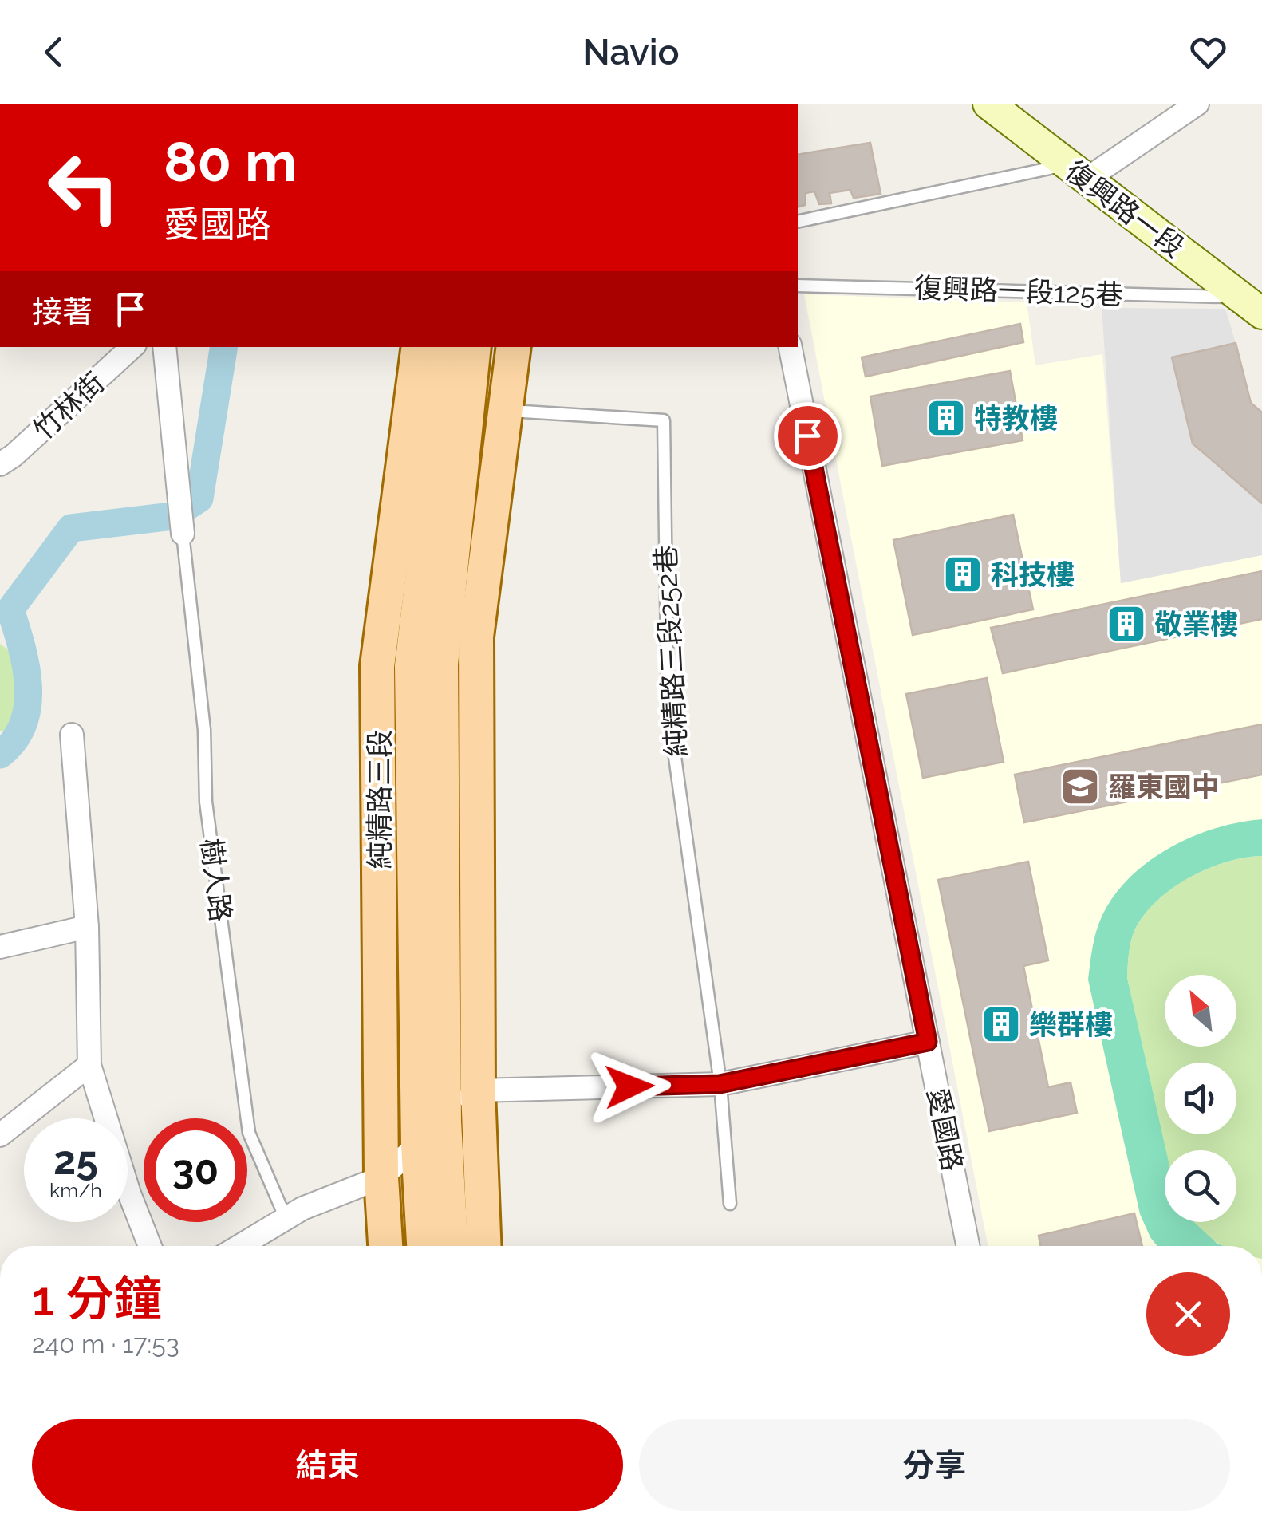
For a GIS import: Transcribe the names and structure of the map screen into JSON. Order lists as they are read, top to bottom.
{
  "streets": {
    "main road": ["復興路一段", "純精路三段"],
    "street": ["竹林街", "愛國路"],
    "lane": ["復興路一段125巷", "純精路三段252巷", "樹人路"]
  },
  "crossings": [
    ["復興路一段", "復興路一段125巷"]
  ],
  "places": {
    "building": [
      "特教樓",
      "科技樓",
      "敬業樓",
      "樂群樓"
    ],
    "school or university": ["羅東國中"]
  },
  "north": "top left",
  "page": {
    "header": "Navio",
    "turn": ["80 m", "愛國路"],
    "then": "接著",
    "speed": "25 km/h",
    "limit": "30",
    "heading": ["1 分鐘", "240 m · 17:53"],
    "buttons": ["結束", "分享"]
  }
}
